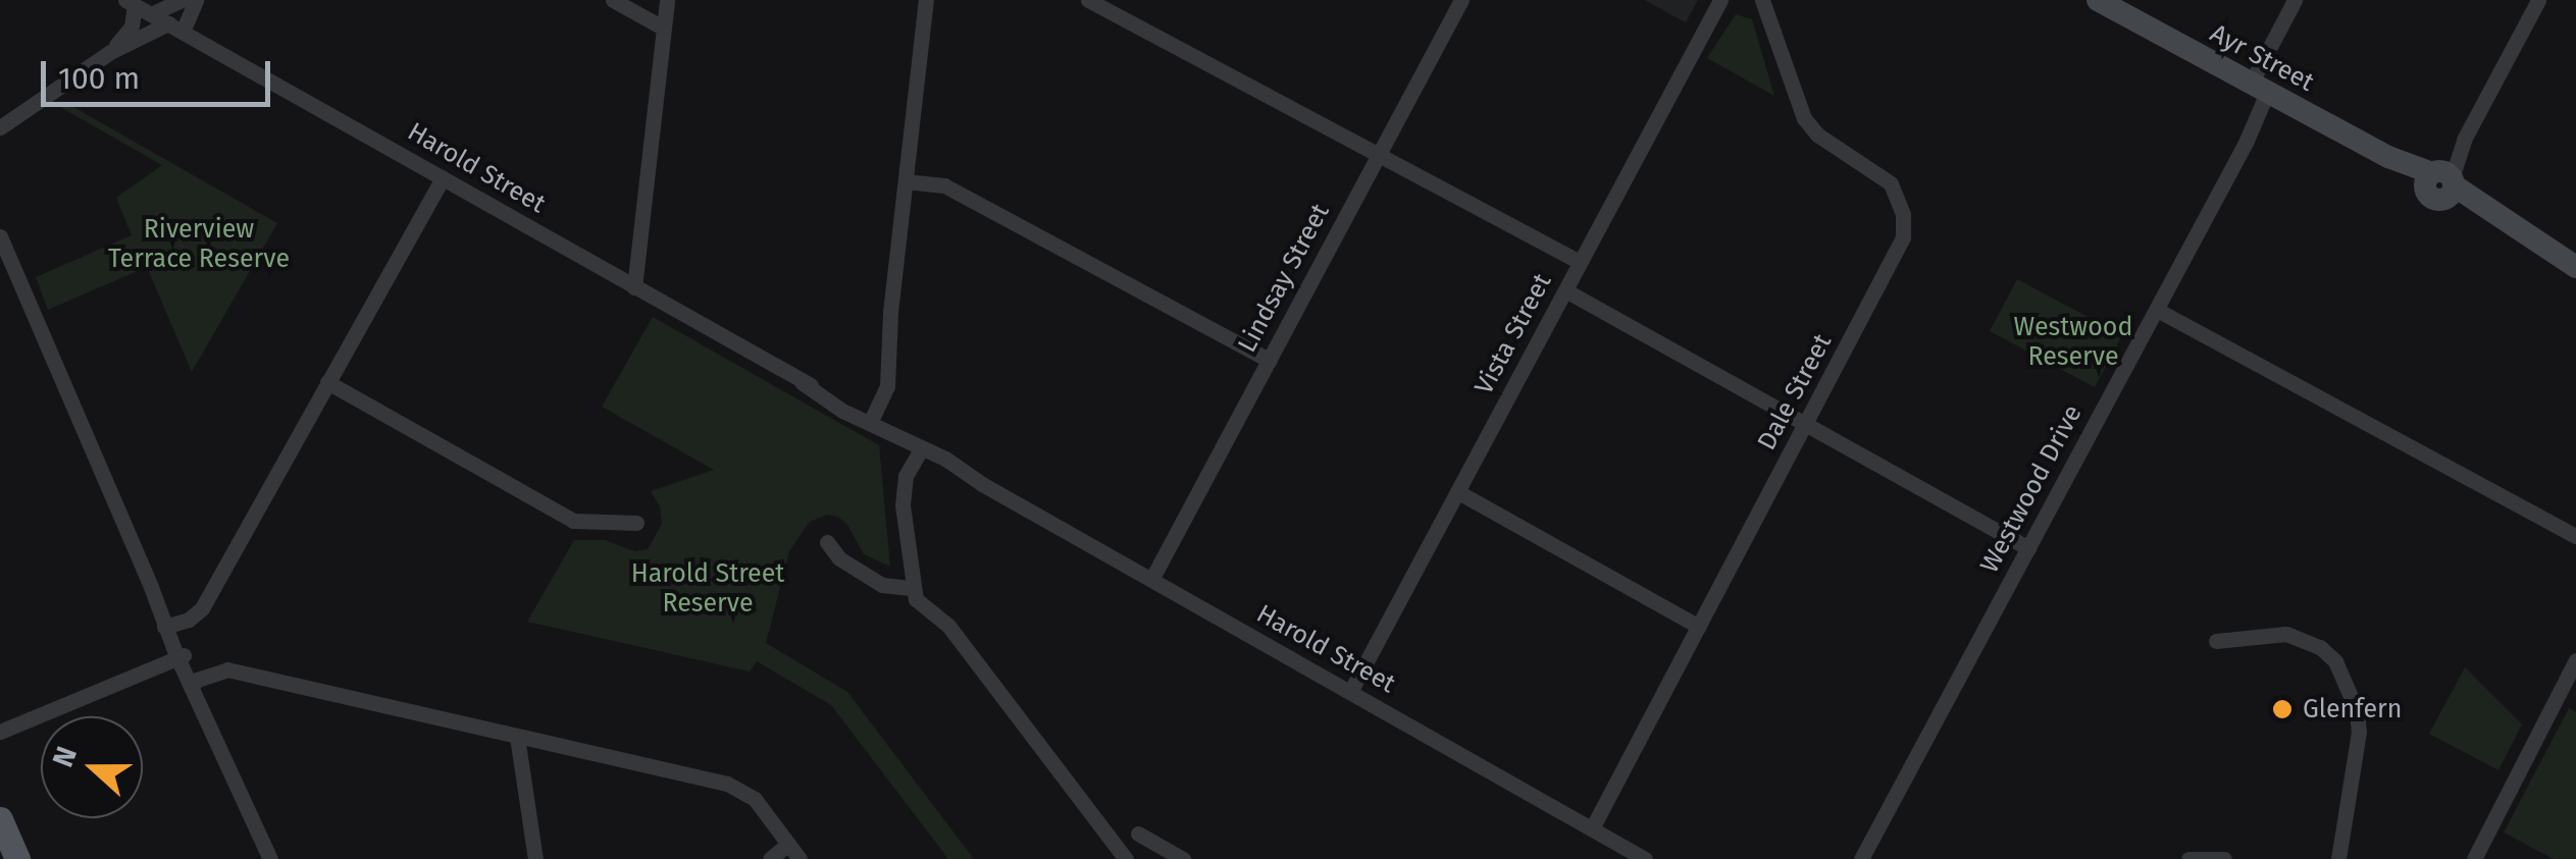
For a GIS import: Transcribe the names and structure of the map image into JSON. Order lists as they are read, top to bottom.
{
  "streets": {
    "street": [
      "Ayr Street",
      "Harold Street",
      "Lindsay Street",
      "Vista Street",
      "Dale Street",
      "Westwood Drive"
    ]
  },
  "crossings": [
    ["Ayr Street", "Westwood Drive"],
    ["Harold Street", "Lindsay Street"],
    ["Harold Street", "Vista Street"],
    ["Harold Street", "Dale Street"]
  ],
  "parks": ["Riverview Terrace Reserve", "Westwood Reserve", "Harold Street Reserve"],
  "places": ["Glenfern"],
  "scale_bar": "100 m",
  "north": "left"
}
